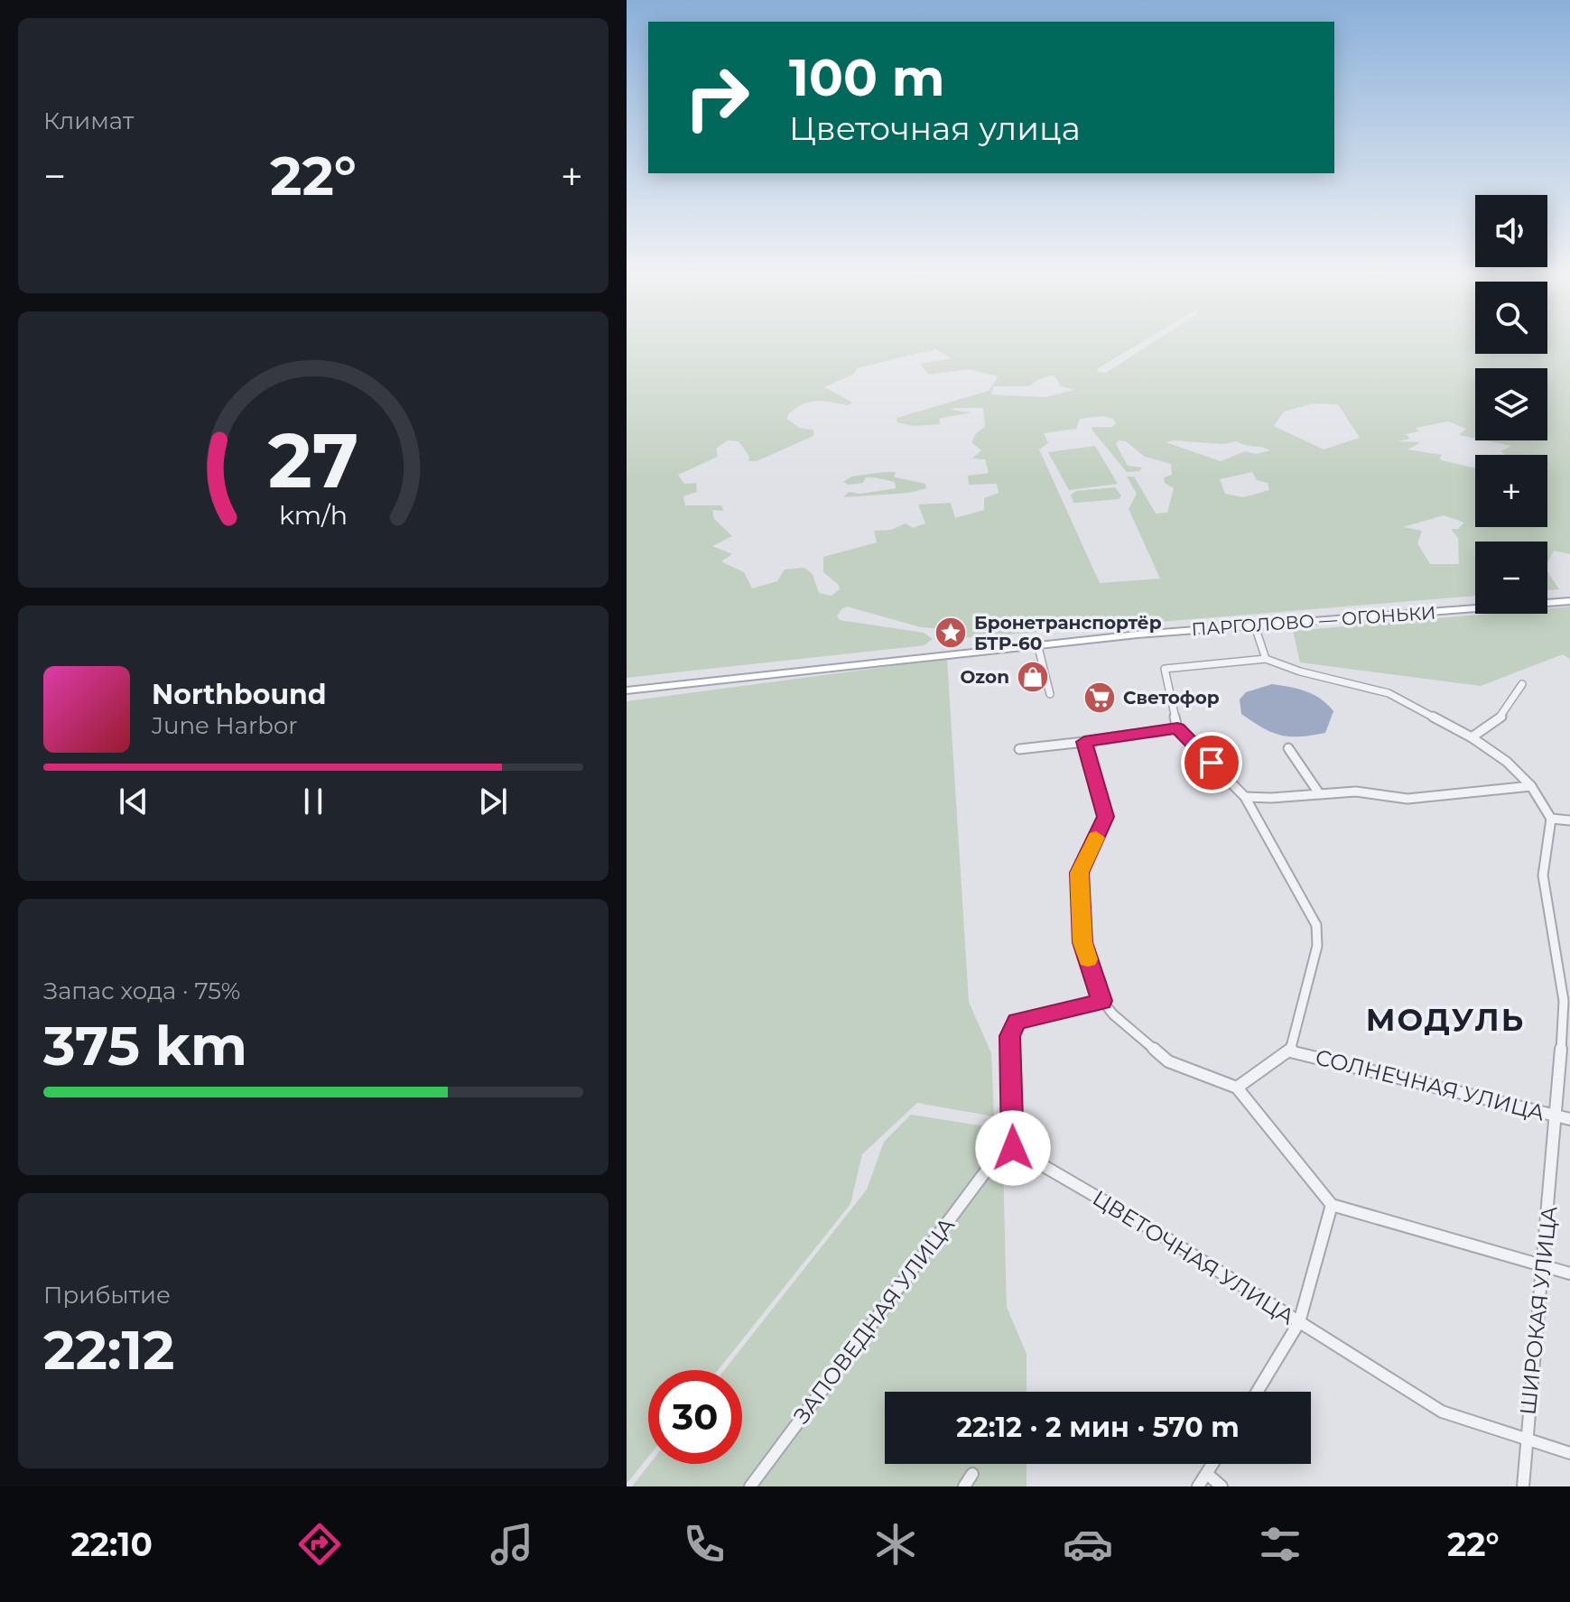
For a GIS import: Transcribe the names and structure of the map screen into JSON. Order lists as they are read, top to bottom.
{
  "streets": {
    "main road": ["ПАРГОЛОВО — ОГОНЬКИ"],
    "street": [
      "СОЛНЕЧНАЯ УЛИЦА",
      "ЦВЕТОЧНАЯ УЛИЦА",
      "ШИРОКАЯ УЛИЦА",
      "ЗАПОВЕДНАЯ УЛИЦА"
    ]
  },
  "crossings": [
    ["СОЛНЕЧНАЯ УЛИЦА", "ШИРОКАЯ УЛИЦА"],
    ["ЦВЕТОЧНАЯ УЛИЦА", "ШИРОКАЯ УЛИЦА"]
  ],
  "districts": ["МОДУЛЬ"],
  "places": {
    "place": ["Бронетранспортёр БТР-60"],
    "shop": ["Ozon"],
    "supermarket": ["Светофор"]
  },
  "page": {
    "tile": [
      "Климат",
      ["Запас хода · 75%", "375 km"],
      ["Прибытие", "22:12"]
    ],
    "turn": ["100 m", "Цветочная улица"],
    "heat": ["−", "22°", "+"],
    "map_buttons": ["+", "−"],
    "song": ["Northbound", "June Harbor"],
    "limit": "30",
    "trip": "22:12 · 2 мин · 570 m",
    "tabs": ["22:10", "22°"],
    "gauge": ["27", "km/h"]
  }
}
